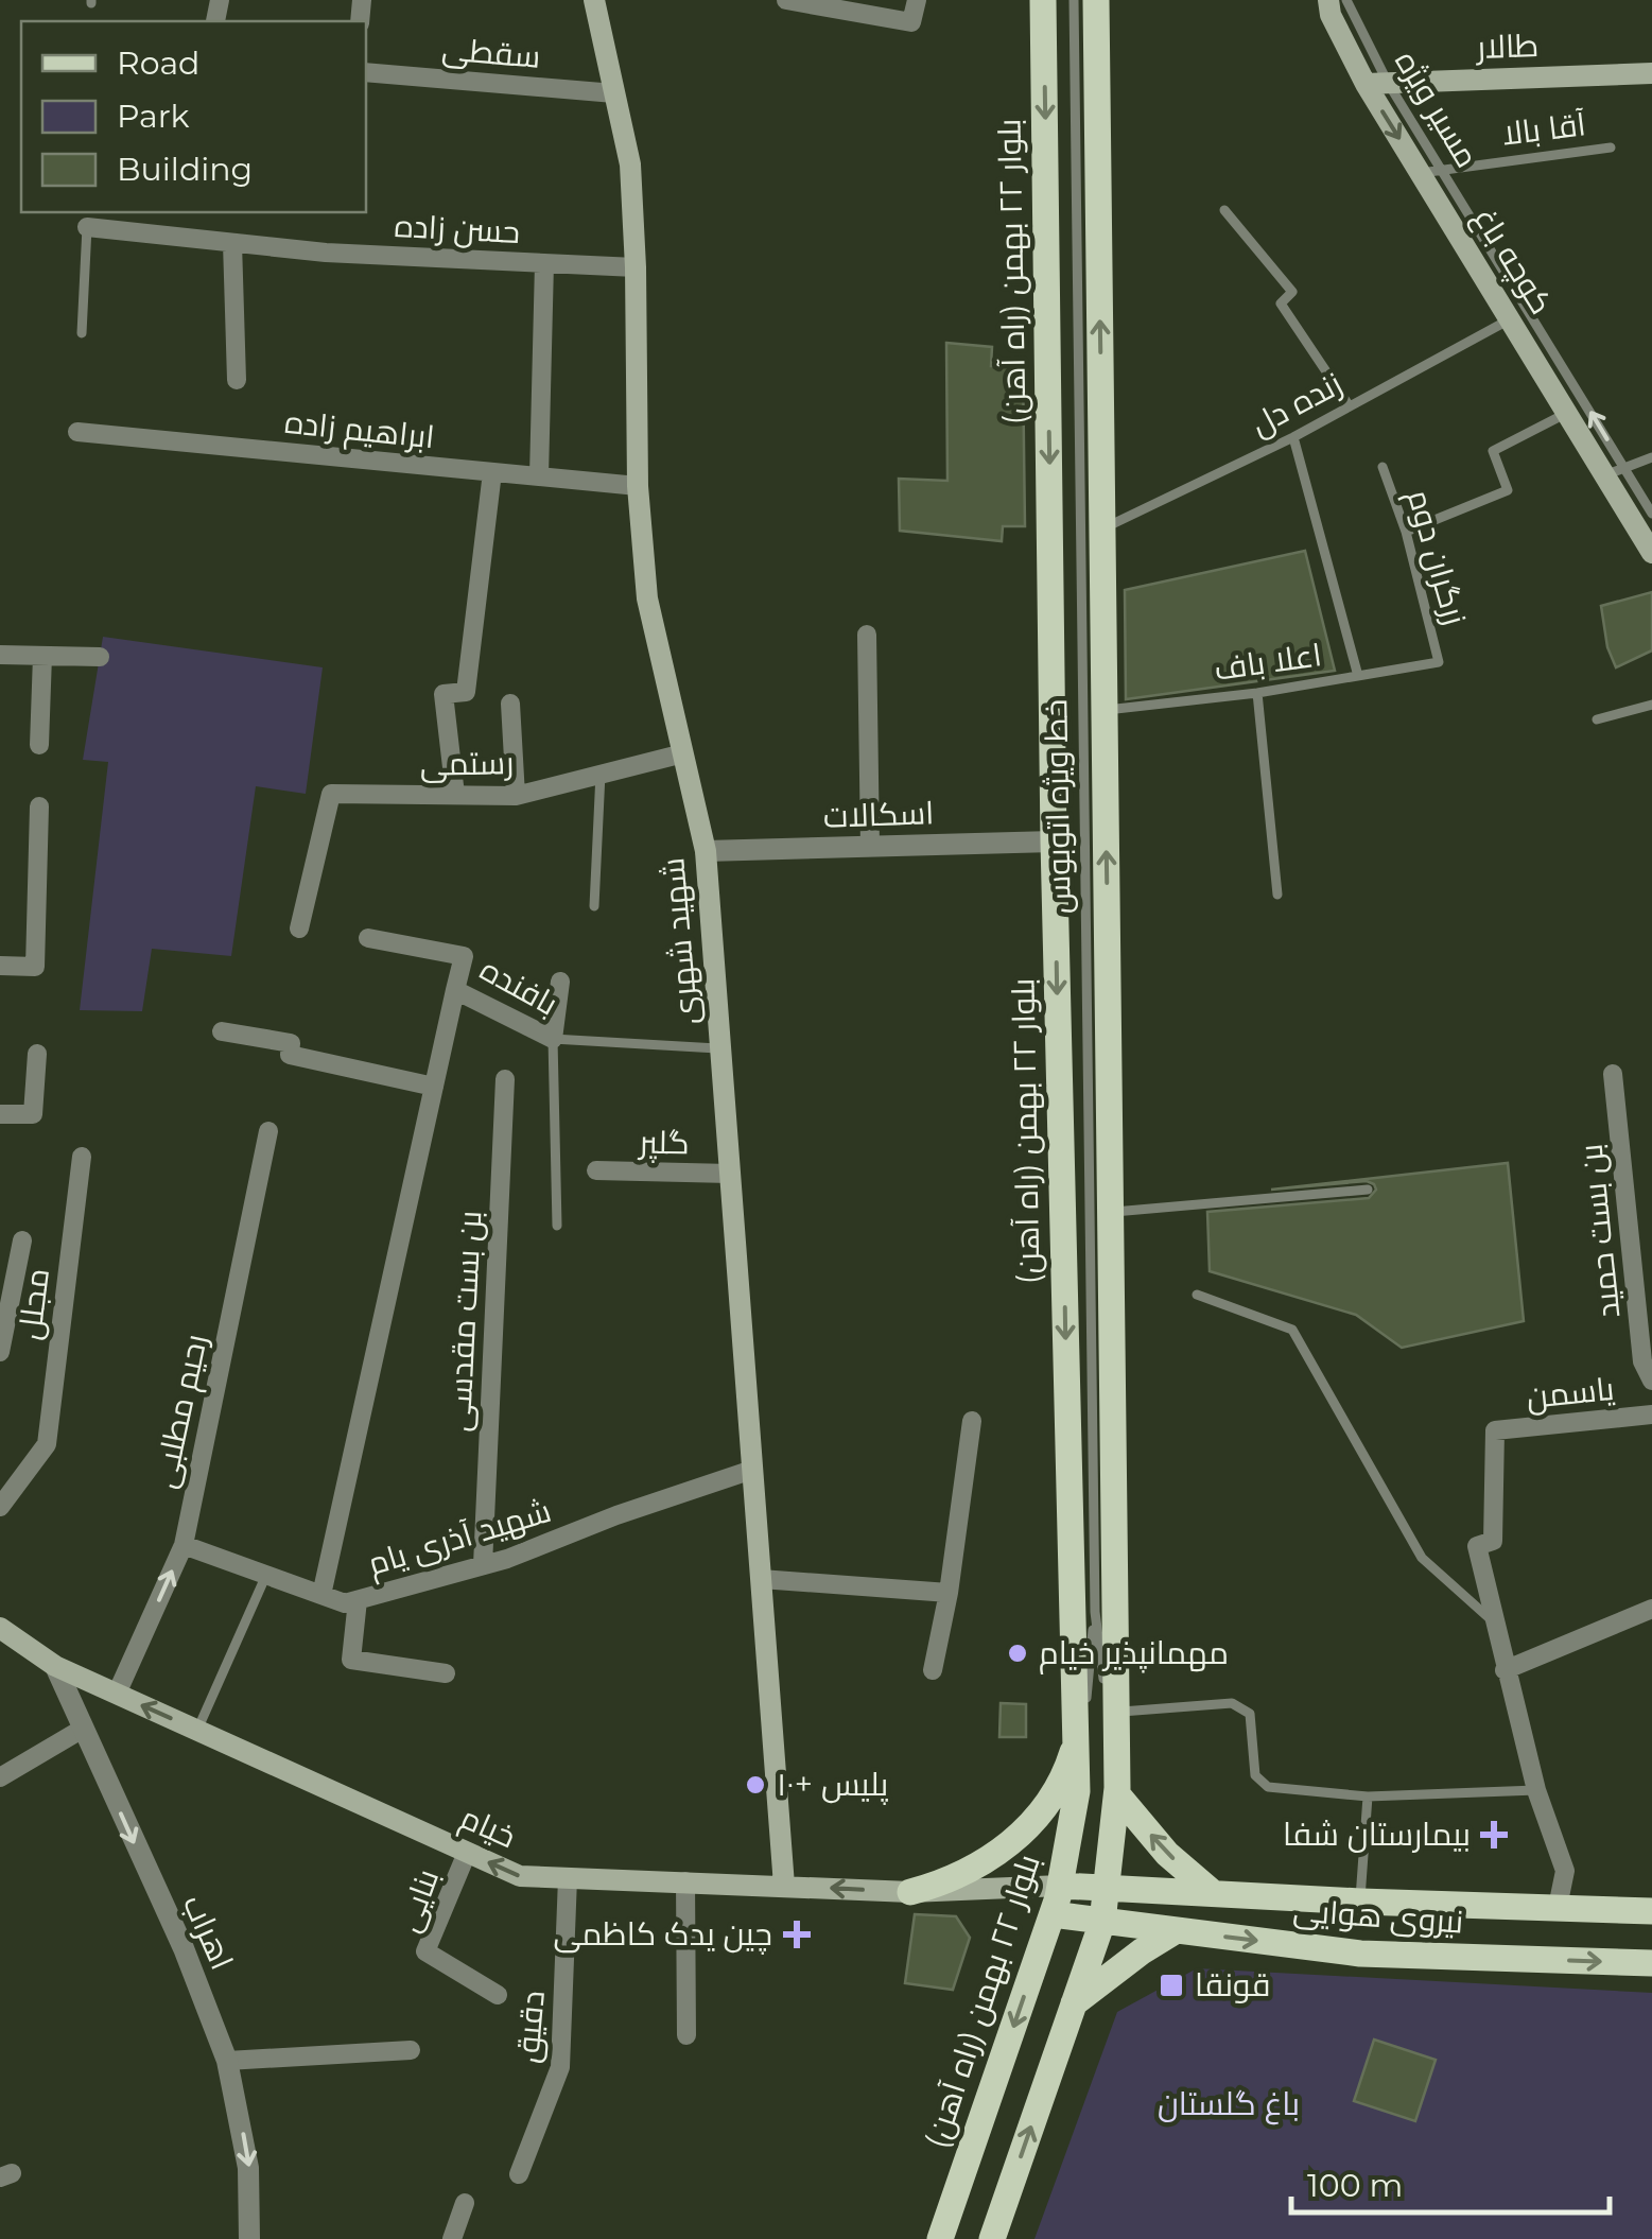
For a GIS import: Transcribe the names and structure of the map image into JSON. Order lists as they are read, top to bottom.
{
  "streets": {
    "main road": [
      "طالار",
      "کوچه باغ",
      "بلوار ۲۲ بهمن (راه آهن)",
      "شهید شهری",
      "خیام",
      "نیروی هوایی"
    ],
    "street": [
      "سقطی",
      "حسن زاده",
      "ابراهیم زاده",
      "رستمی",
      "اسکالات",
      "بافنده",
      "گلپر",
      "بن بست حمید",
      "مجلل",
      "بن بست مقدسی",
      "یاسمن",
      "رحیم مطلبی",
      "شهید آذری یام",
      "بنایی",
      "اهراب",
      "دقیق"
    ],
    "lane": [
      "مسیر ویژه",
      "آقا بالا",
      "زنده دل",
      "زرگران دوم",
      "اعلا باف",
      "خط ویژه اتوبوس"
    ]
  },
  "crossings": [
    ["طالار", "مسیر ویژه"],
    ["طالار", "کوچه باغ"],
    ["سقطی", "شهید شهری"],
    ["مسیر ویژه", "آقا بالا"],
    ["مسیر ویژه", "کوچه باغ"],
    ["آقا بالا", "کوچه باغ"],
    ["حسن زاده", "شهید شهری"],
    ["کوچه باغ", "زنده دل"],
    ["بلوار ۲۲ بهمن (راه آهن)", "اسکالات"],
    ["بلوار ۲۲ بهمن (راه آهن)", "خیام"],
    ["بلوار ۲۲ بهمن (راه آهن)", "نیروی هوایی"],
    ["ابراهیم زاده", "شهید شهری"],
    ["زرگران دوم", "اعلا باف"],
    ["رستمی", "شهید شهری"],
    ["اسکالات", "شهید شهری"],
    ["شهید شهری", "بافنده"],
    ["شهید شهری", "گلپر"],
    ["شهید شهری", "شهید آذری یام"],
    ["شهید شهری", "خیام"],
    ["بن بست مقدسی", "شهید آذری یام"],
    ["رحیم مطلبی", "شهید آذری یام"],
    ["رحیم مطلبی", "خیام"],
    ["خیام", "بنایی"],
    ["خیام", "نیروی هوایی"],
    ["خیام", "اهراب"],
    ["خیام", "دقیق"]
  ],
  "one_way": ["مسیر ویژه", "اهراب"],
  "parks": ["باغ گلستان"],
  "places": {
    "other": ["مهمانپذیر خیام", "پلیس +۱۰"],
    "health": ["بیمارستان شفا", "چین یدک کاظمی"],
    "transit": ["قونقا"]
  },
  "legend": ["Road", "Park", "Building"],
  "scale_bar": "100 m"
}
